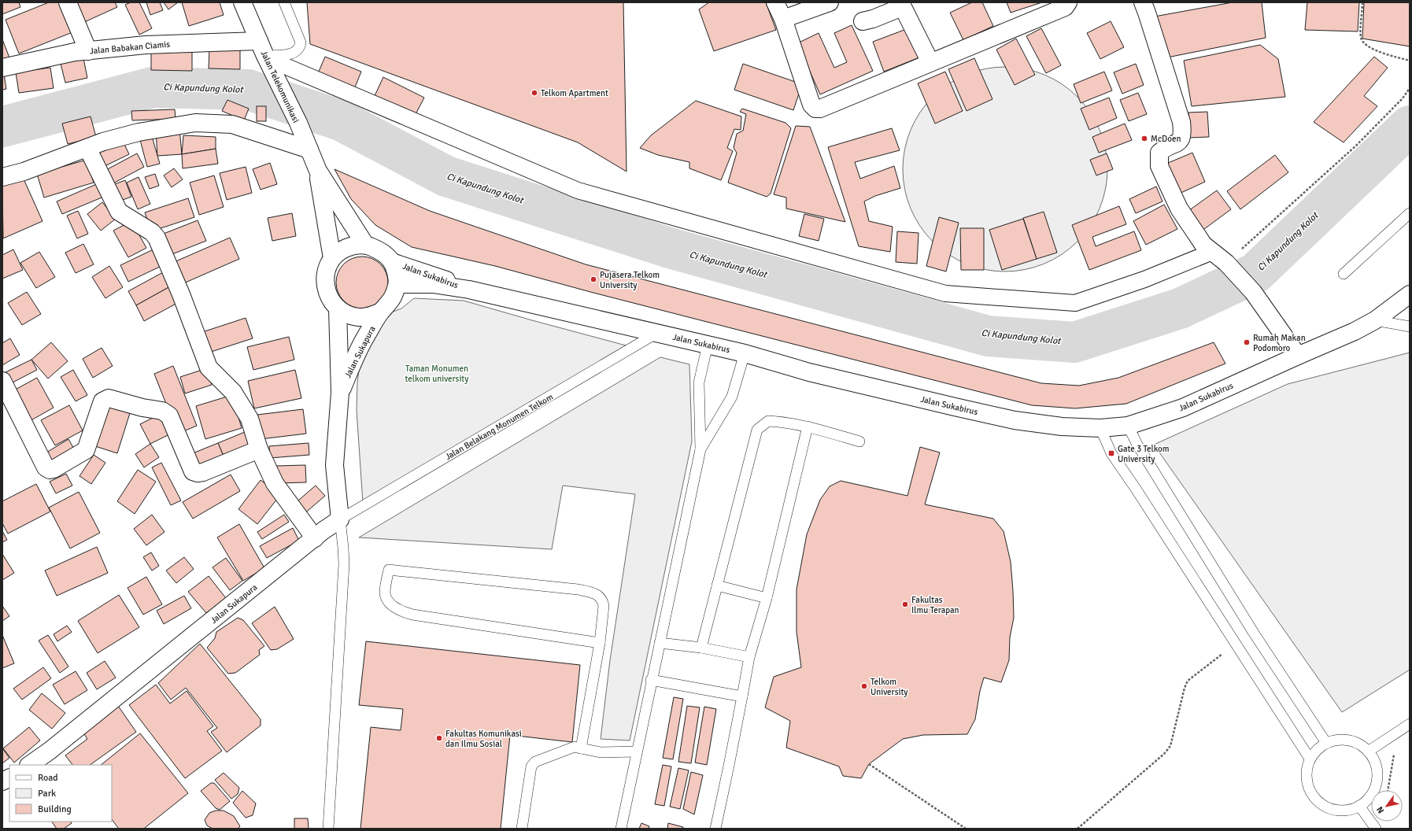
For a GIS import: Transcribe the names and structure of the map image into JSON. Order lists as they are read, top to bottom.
{
  "streets": {
    "street": [
      "Jalan Babakan Ciamis",
      "Jalan Telekomunikasi",
      "Jalan Sukabirus",
      "Jalan Sukapura"
    ],
    "lane": ["Jalan Belakang Monumen Telkom"]
  },
  "crossings": [
    ["Jalan Babakan Ciamis", "Jalan Telekomunikasi"],
    ["Jalan Telekomunikasi", "Jalan Sukabirus"],
    ["Jalan Telekomunikasi", "Jalan Sukapura"],
    ["Jalan Sukabirus", "Jalan Sukapura"],
    ["Jalan Sukabirus", "Jalan Belakang Monumen Telkom"],
    ["Jalan Sukapura", "Jalan Belakang Monumen Telkom"]
  ],
  "water": ["Ci Kapundung Kolot"],
  "parks": ["Taman Monumen telkom university"],
  "places": {
    "other": [
      "Telkom Apartment",
      "McDoen",
      "Pujasera Telkom University",
      "Rumah Makan Podomoro",
      "Fakultas Ilmu Terapan",
      "Telkom University",
      "Fakultas Komunikasi dan Ilmu Sosial"
    ],
    "transit": ["Gate 3 Telkom University"]
  },
  "legend": ["Road", "Park", "Building"],
  "north": "bottom left"
}
